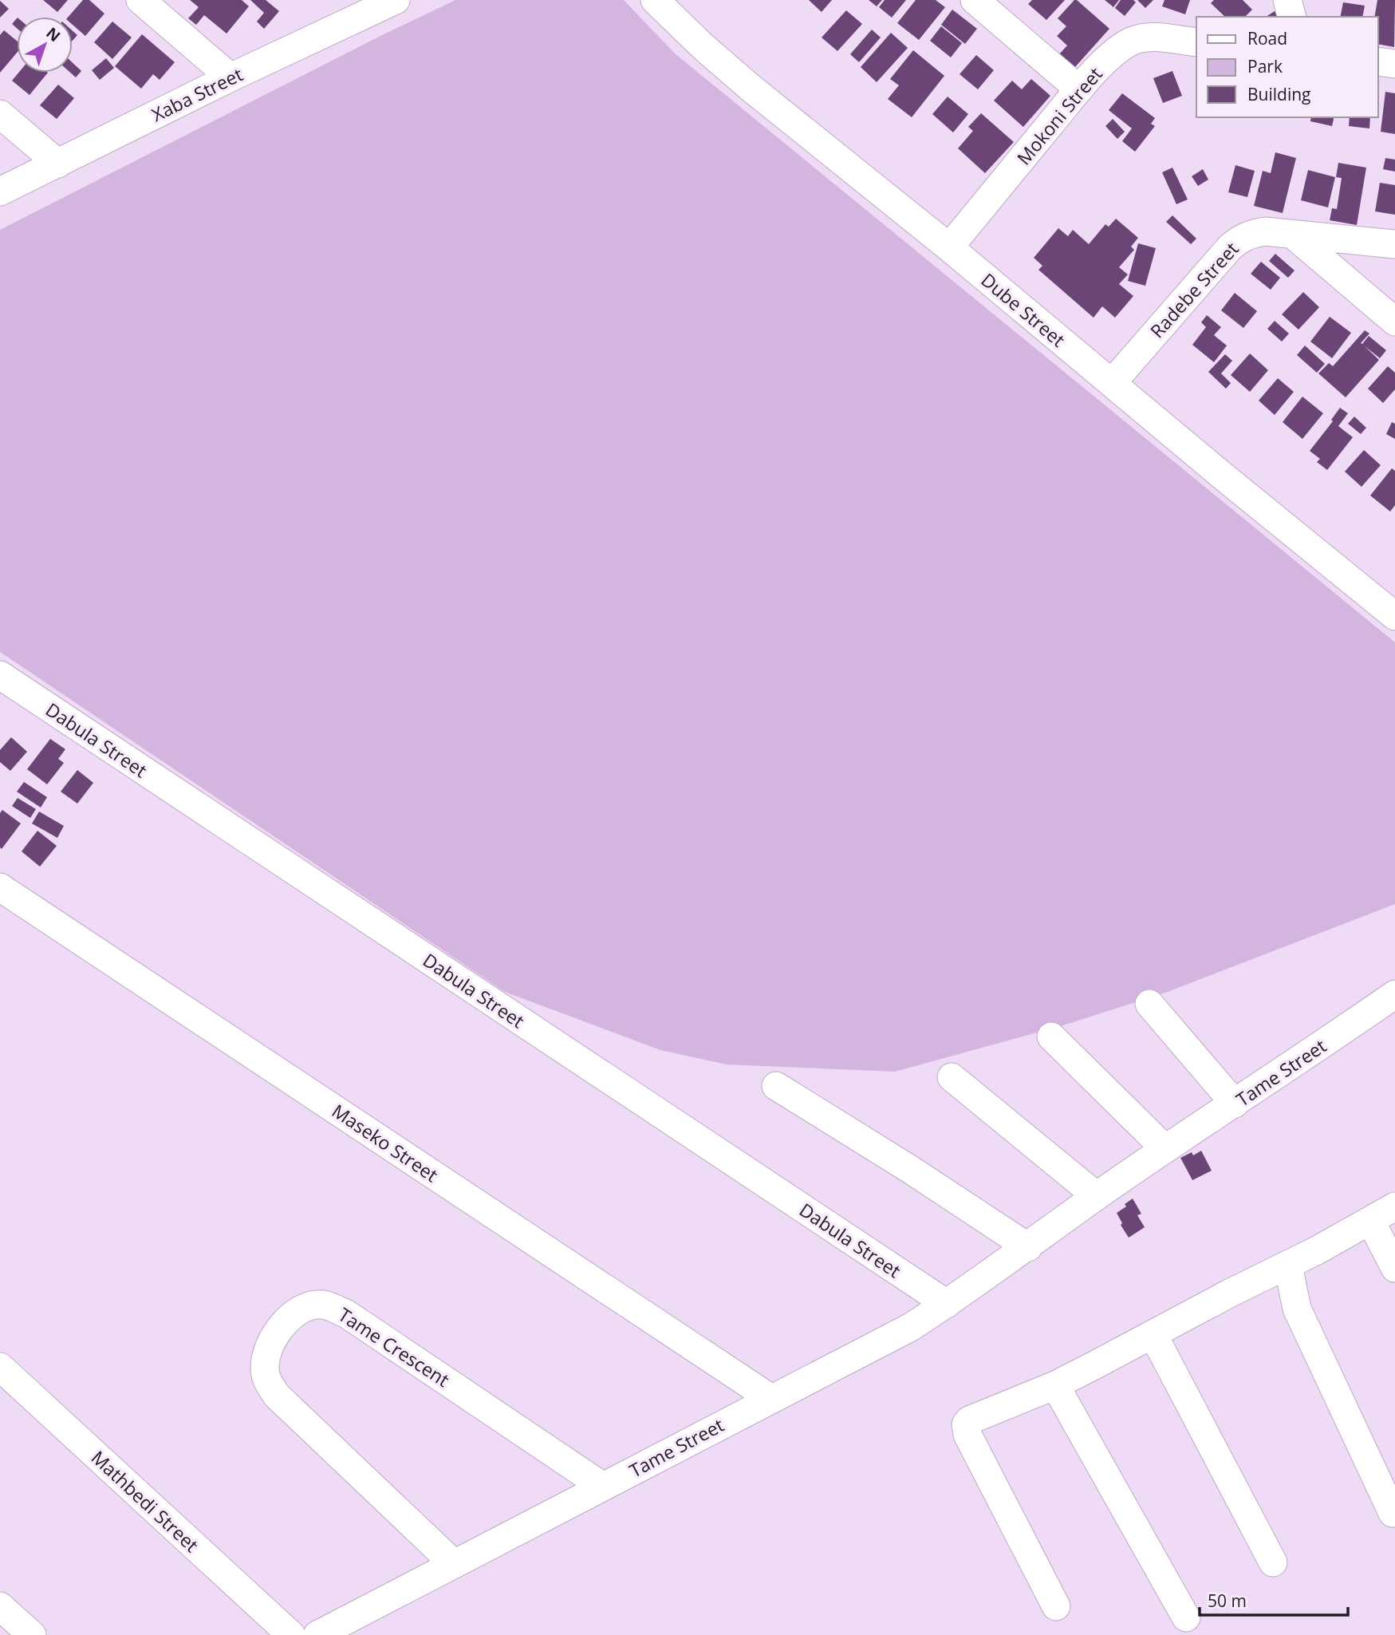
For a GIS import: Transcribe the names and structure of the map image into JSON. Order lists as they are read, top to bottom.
{
  "streets": {
    "street": [
      "Xaba Street",
      "Mokoni Street",
      "Radebe Street",
      "Dube Street",
      "Dabula Street",
      "Tame Street",
      "Maseko Street",
      "Tame Crescent",
      "Mathbedi Street"
    ]
  },
  "crossings": [
    ["Mokoni Street", "Dube Street"],
    ["Radebe Street", "Dube Street"],
    ["Dabula Street", "Tame Street"],
    ["Tame Street", "Maseko Street"],
    ["Tame Street", "Tame Crescent"]
  ],
  "legend": ["Road", "Park", "Building"],
  "scale_bar": "50 m",
  "north": "top right"
}
